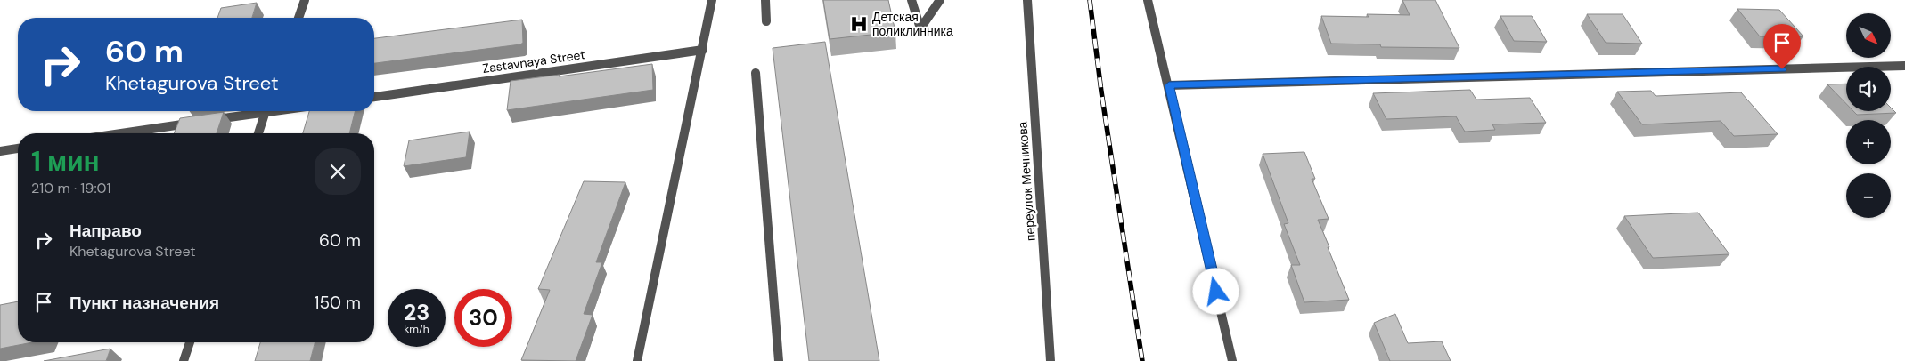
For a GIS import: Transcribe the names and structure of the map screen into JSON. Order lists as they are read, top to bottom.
{
  "streets": {
    "street": ["Zastavnaya Street", "переулок Мечникова"]
  },
  "places": {
    "hospital": ["Детская поликлинника"]
  },
  "north": "bottom right",
  "page": {
    "map_buttons": ["+", "−"],
    "turn": ["60 m", "Khetagurova Street"],
    "heading": ["1 мин", "210 m · 19:01"],
    "list": [
      {
        "name": "Направо",
        "note": "Khetagurova Street",
        "value": "60 m"
      },
      {
        "name": "Пункт назначения",
        "value": "150 m"
      }
    ],
    "speed": "23 km/h",
    "limit": "30"
  }
}
